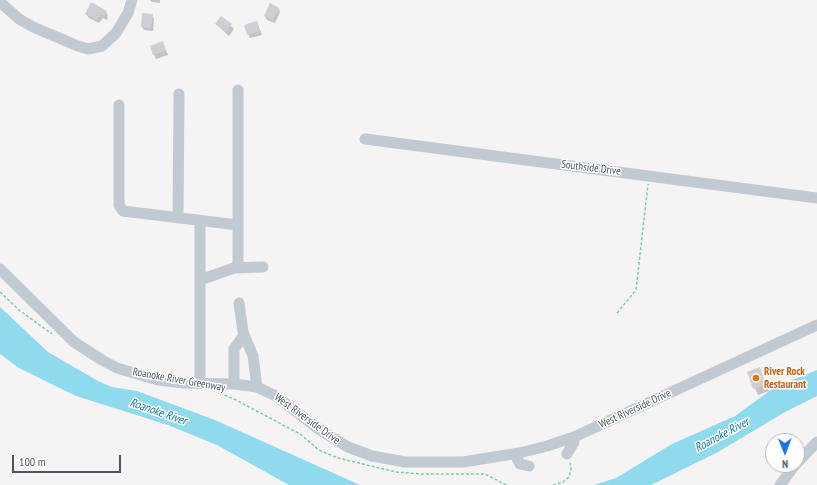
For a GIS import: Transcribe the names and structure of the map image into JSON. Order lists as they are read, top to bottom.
{
  "streets": {
    "street": ["Southside Drive", "West Riverside Drive"],
    "path": ["Roanoke River Greenway"]
  },
  "water": ["Roanoke River"],
  "places": ["River Rock Restaurant"],
  "scale_bar": "100 m",
  "north": "bottom"
}
